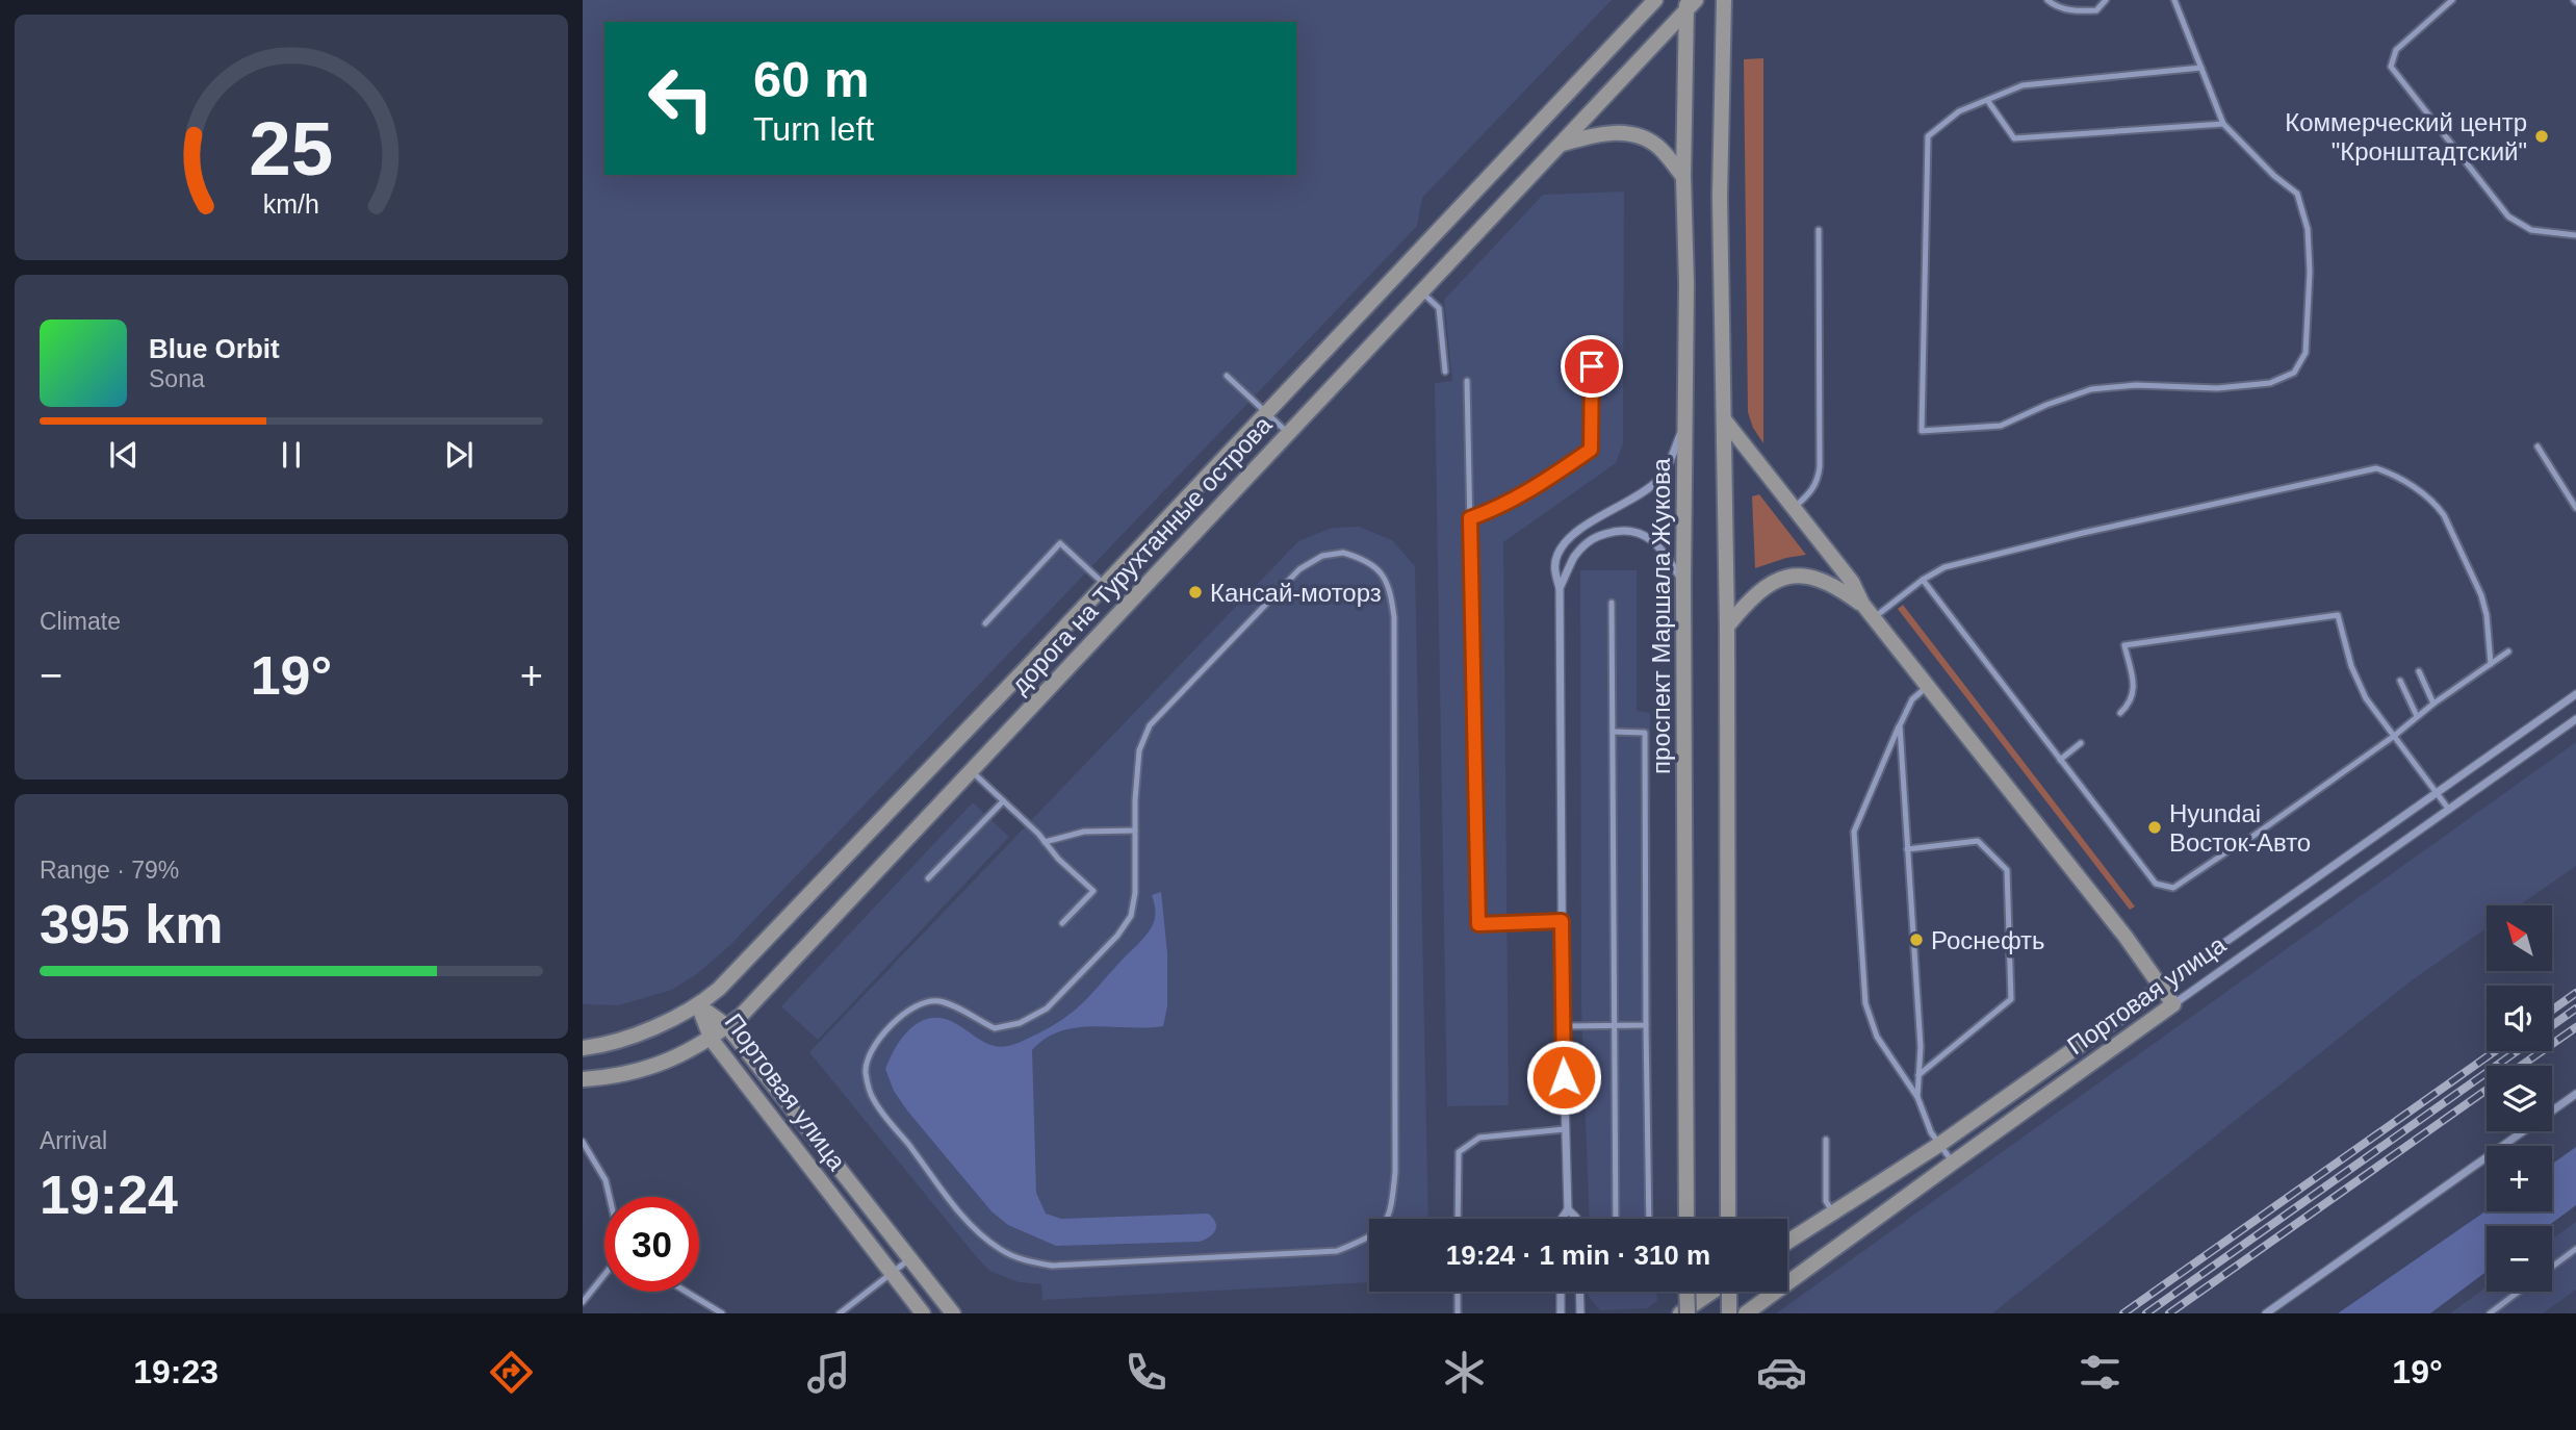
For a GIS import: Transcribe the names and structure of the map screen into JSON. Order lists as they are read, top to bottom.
{
  "streets": {
    "street": ["дорога на Турухтанные острова", "проспект Маршала Жукова", "Портовая улица"]
  },
  "crossings": [
    ["дорога на Турухтанные острова", "проспект Маршала Жукова"],
    ["дорога на Турухтанные острова", "Портовая улица"]
  ],
  "places": [
    "Коммерческий центр \"Кронштадтский\"",
    "Кансай-моторз",
    "Hyundai Восток-Авто",
    "Роснефть"
  ],
  "north": "top left",
  "page": {
    "turn": ["60 m", "Turn left"],
    "song": ["Blue Orbit", "Sona"],
    "tile": [
      "Climate",
      ["Range · 79%", "395 km"],
      ["Arrival", "19:24"]
    ],
    "heat": ["−", "19°", "+"],
    "map_buttons": ["+", "−"],
    "limit": "30",
    "trip": "19:24 · 1 min · 310 m",
    "tabs": ["19:23", "19°"],
    "gauge": ["25", "km/h"]
  }
}
